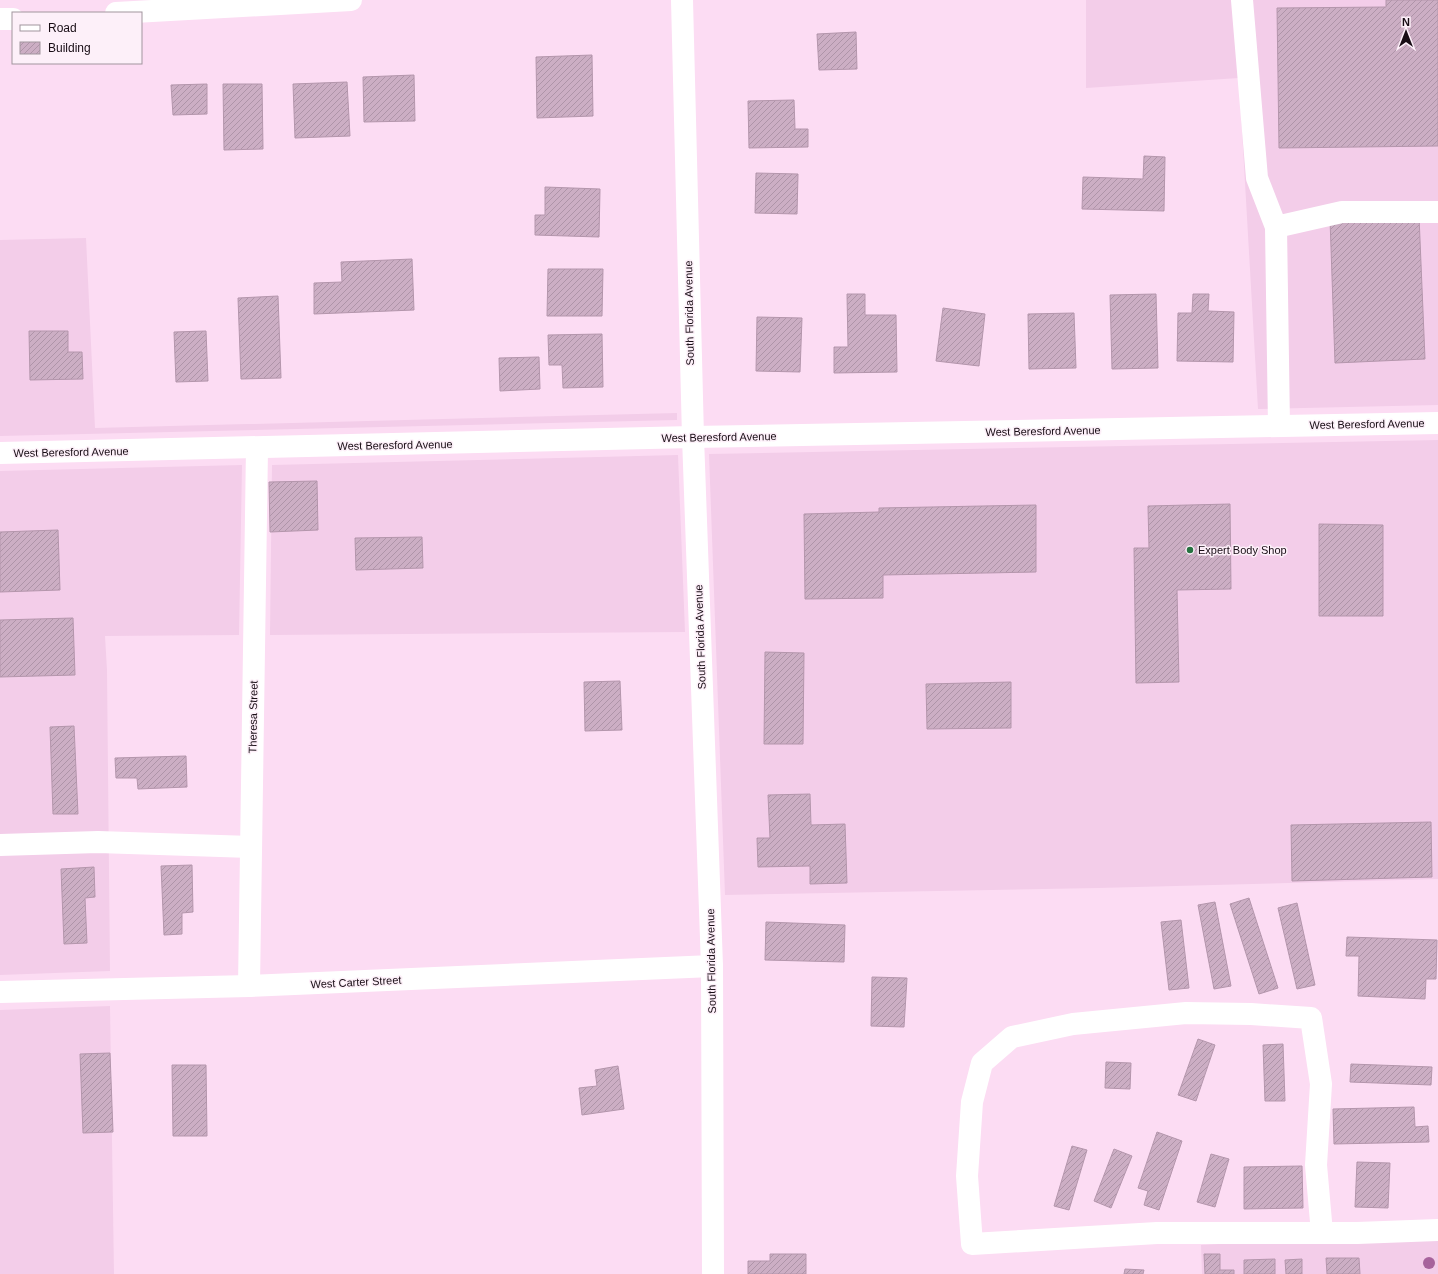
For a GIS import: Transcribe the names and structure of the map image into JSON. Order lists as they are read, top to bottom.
{
  "streets": {
    "street": [
      "South Florida Avenue",
      "West Beresford Avenue",
      "Theresa Street",
      "West Carter Street"
    ]
  },
  "crossings": [
    ["South Florida Avenue", "West Beresford Avenue"],
    ["South Florida Avenue", "West Carter Street"],
    ["West Beresford Avenue", "Theresa Street"],
    ["Theresa Street", "West Carter Street"]
  ],
  "places": ["Expert Body Shop"],
  "legend": ["Road", "Building"],
  "north": "top"
}
